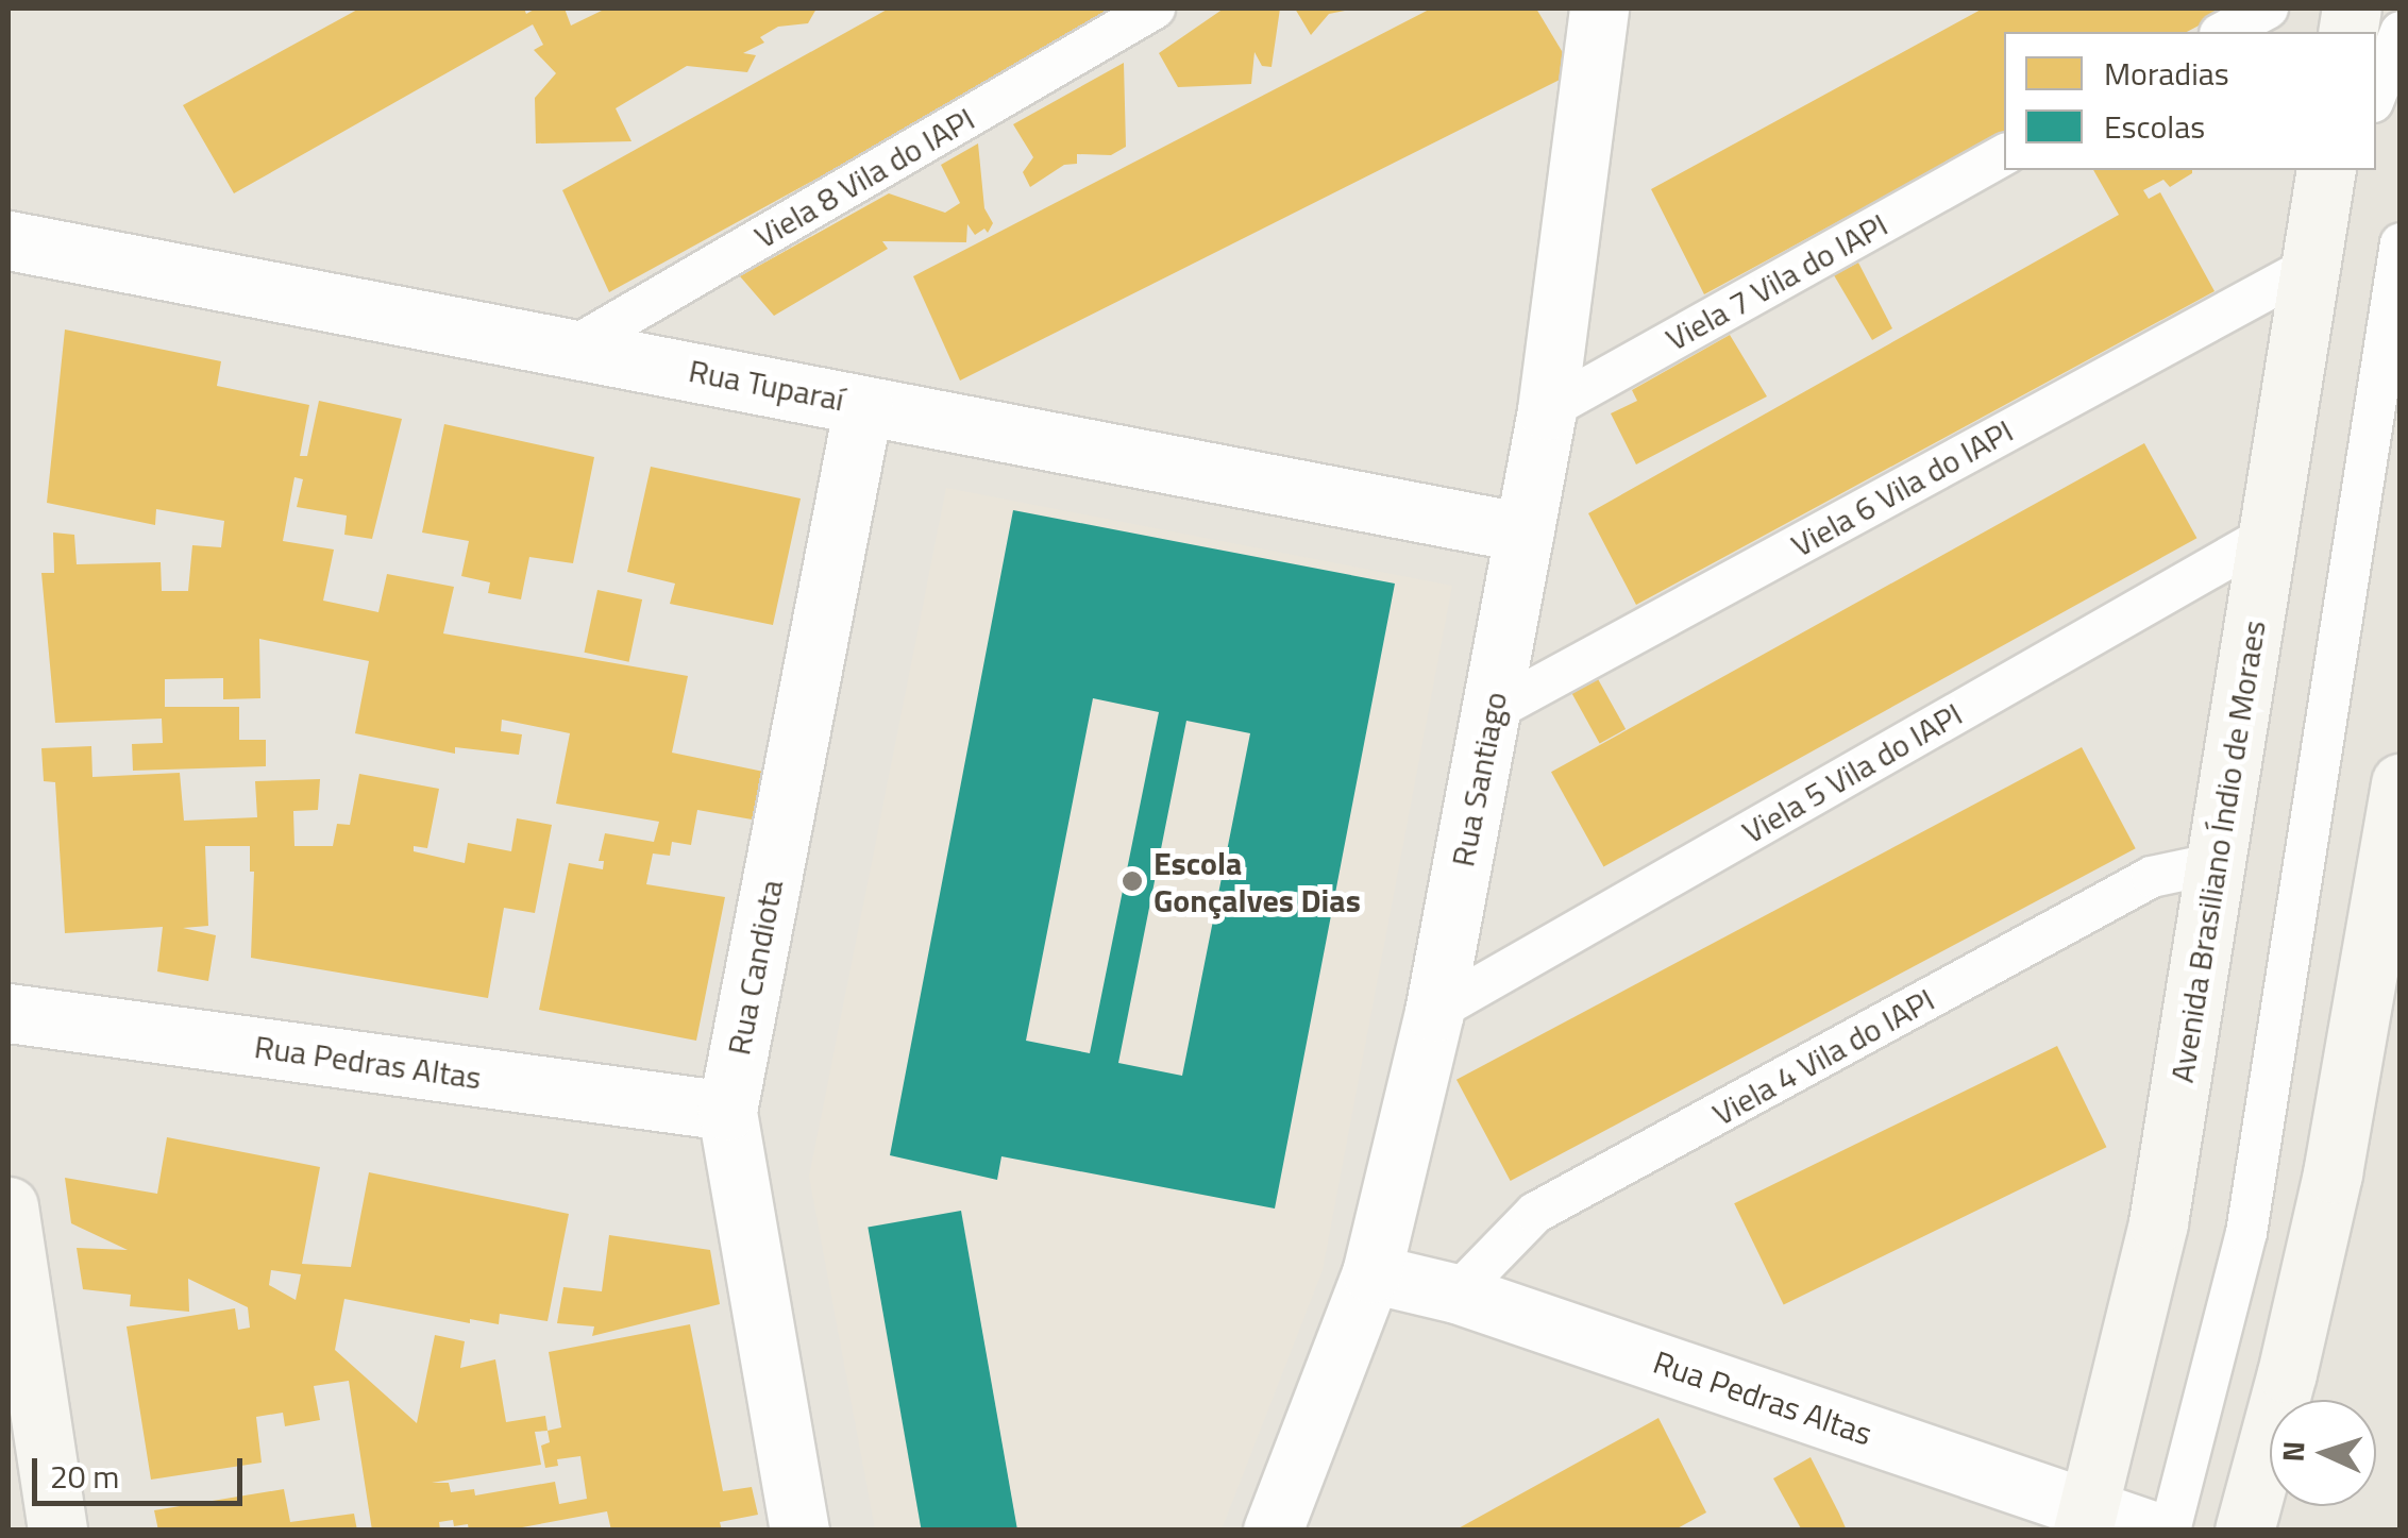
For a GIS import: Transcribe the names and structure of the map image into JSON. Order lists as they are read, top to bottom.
{
  "streets": {
    "main road": ["Avenida Brasiliano Índio de Moraes"],
    "street": [
      "Rua Tuparaí",
      "Rua Santiago",
      "Rua Candiota",
      "Rua Pedras Altas"
    ],
    "lane": [
      "Viela 8 Vila do IAPI",
      "Viela 7 Vila do IAPI",
      "Viela 6 Vila do IAPI",
      "Viela 5 Vila do IAPI",
      "Viela 4 Vila do IAPI"
    ]
  },
  "crossings": [
    ["Viela 8 Vila do IAPI", "Rua Tuparaí"],
    ["Viela 7 Vila do IAPI", "Rua Santiago"],
    ["Rua Tuparaí", "Rua Santiago"],
    ["Rua Tuparaí", "Rua Candiota"],
    ["Viela 6 Vila do IAPI", "Rua Santiago"],
    ["Viela 6 Vila do IAPI", "Avenida Brasiliano Índio de Moraes"],
    ["Viela 5 Vila do IAPI", "Rua Santiago"],
    ["Viela 5 Vila do IAPI", "Avenida Brasiliano Índio de Moraes"],
    ["Rua Santiago", "Rua Pedras Altas"],
    ["Avenida Brasiliano Índio de Moraes", "Viela 4 Vila do IAPI"],
    ["Avenida Brasiliano Índio de Moraes", "Rua Pedras Altas"],
    ["Rua Candiota", "Rua Pedras Altas"],
    ["Viela 4 Vila do IAPI", "Rua Pedras Altas"]
  ],
  "places": ["Escola Gonçalves Dias"],
  "legend": ["Moradias", "Escolas"],
  "scale_bar": "20 m",
  "north": "left"
}
